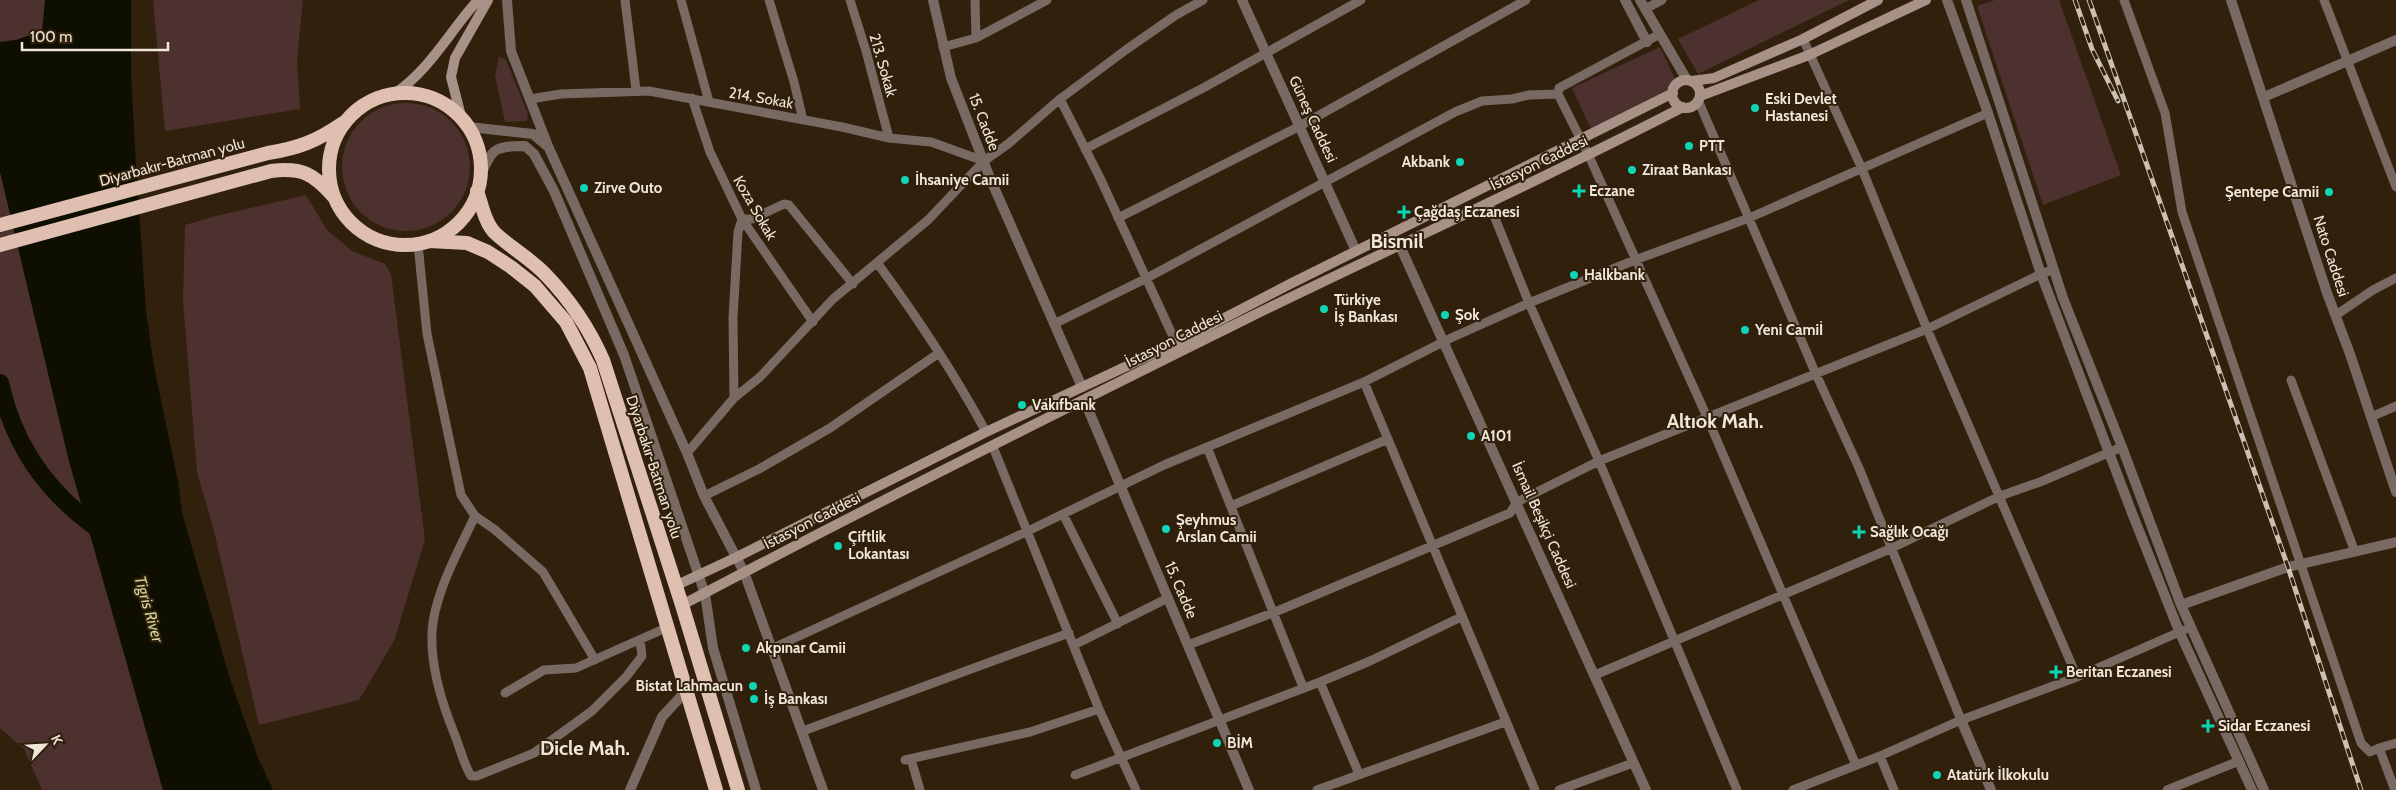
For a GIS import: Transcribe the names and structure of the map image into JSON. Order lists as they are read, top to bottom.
{
  "streets": {
    "highway": ["Diyarbakır-Batman yolu"],
    "main road": ["İstasyon Caddesi"],
    "street": [
      "213. Sokak",
      "214. Sokak",
      "Güneş Caddesi",
      "15. Cadde",
      "Koza Sokak",
      "Nato Caddesi",
      "İsmail Beşikçi Caddesi"
    ]
  },
  "crossings": [
    ["213. Sokak", "214. Sokak"],
    ["214. Sokak", "15. Cadde"],
    ["214. Sokak", "Koza Sokak"],
    ["Güneş Caddesi", "İstasyon Caddesi"],
    ["15. Cadde", "İstasyon Caddesi"],
    ["Diyarbakır-Batman yolu", "İstasyon Caddesi"],
    ["İstasyon Caddesi", "İsmail Beşikçi Caddesi"]
  ],
  "districts": ["Bismil", "Altıok Mah.", "Dicle Mah."],
  "water": ["Tigris River"],
  "places": {
    "other": [
      "Eski Devlet Hastanesi",
      "PTT",
      "Akbank",
      "Ziraat Bankası",
      "İhsaniye Camii",
      "Zirve Outo",
      "Şentepe Camii",
      "Halkbank",
      "Türkiye İş Bankası",
      "Şok",
      "Yeni Camiİ",
      "Vakıfbank",
      "A101",
      "Şeyhmus Arslan Camii",
      "Çiftlik Lokantası",
      "Akpınar Camii",
      "Bistat Lahmacun",
      "İş Bankası",
      "BİM",
      "Atatürk İlkokulu"
    ],
    "health": [
      "Eczane",
      "Çağdaş Eczanesi",
      "Sağlık Ocağı",
      "Beritan Eczanesi",
      "Sidar Eczanesi"
    ]
  },
  "scale_bar": "100 m",
  "north": "top right"
}
